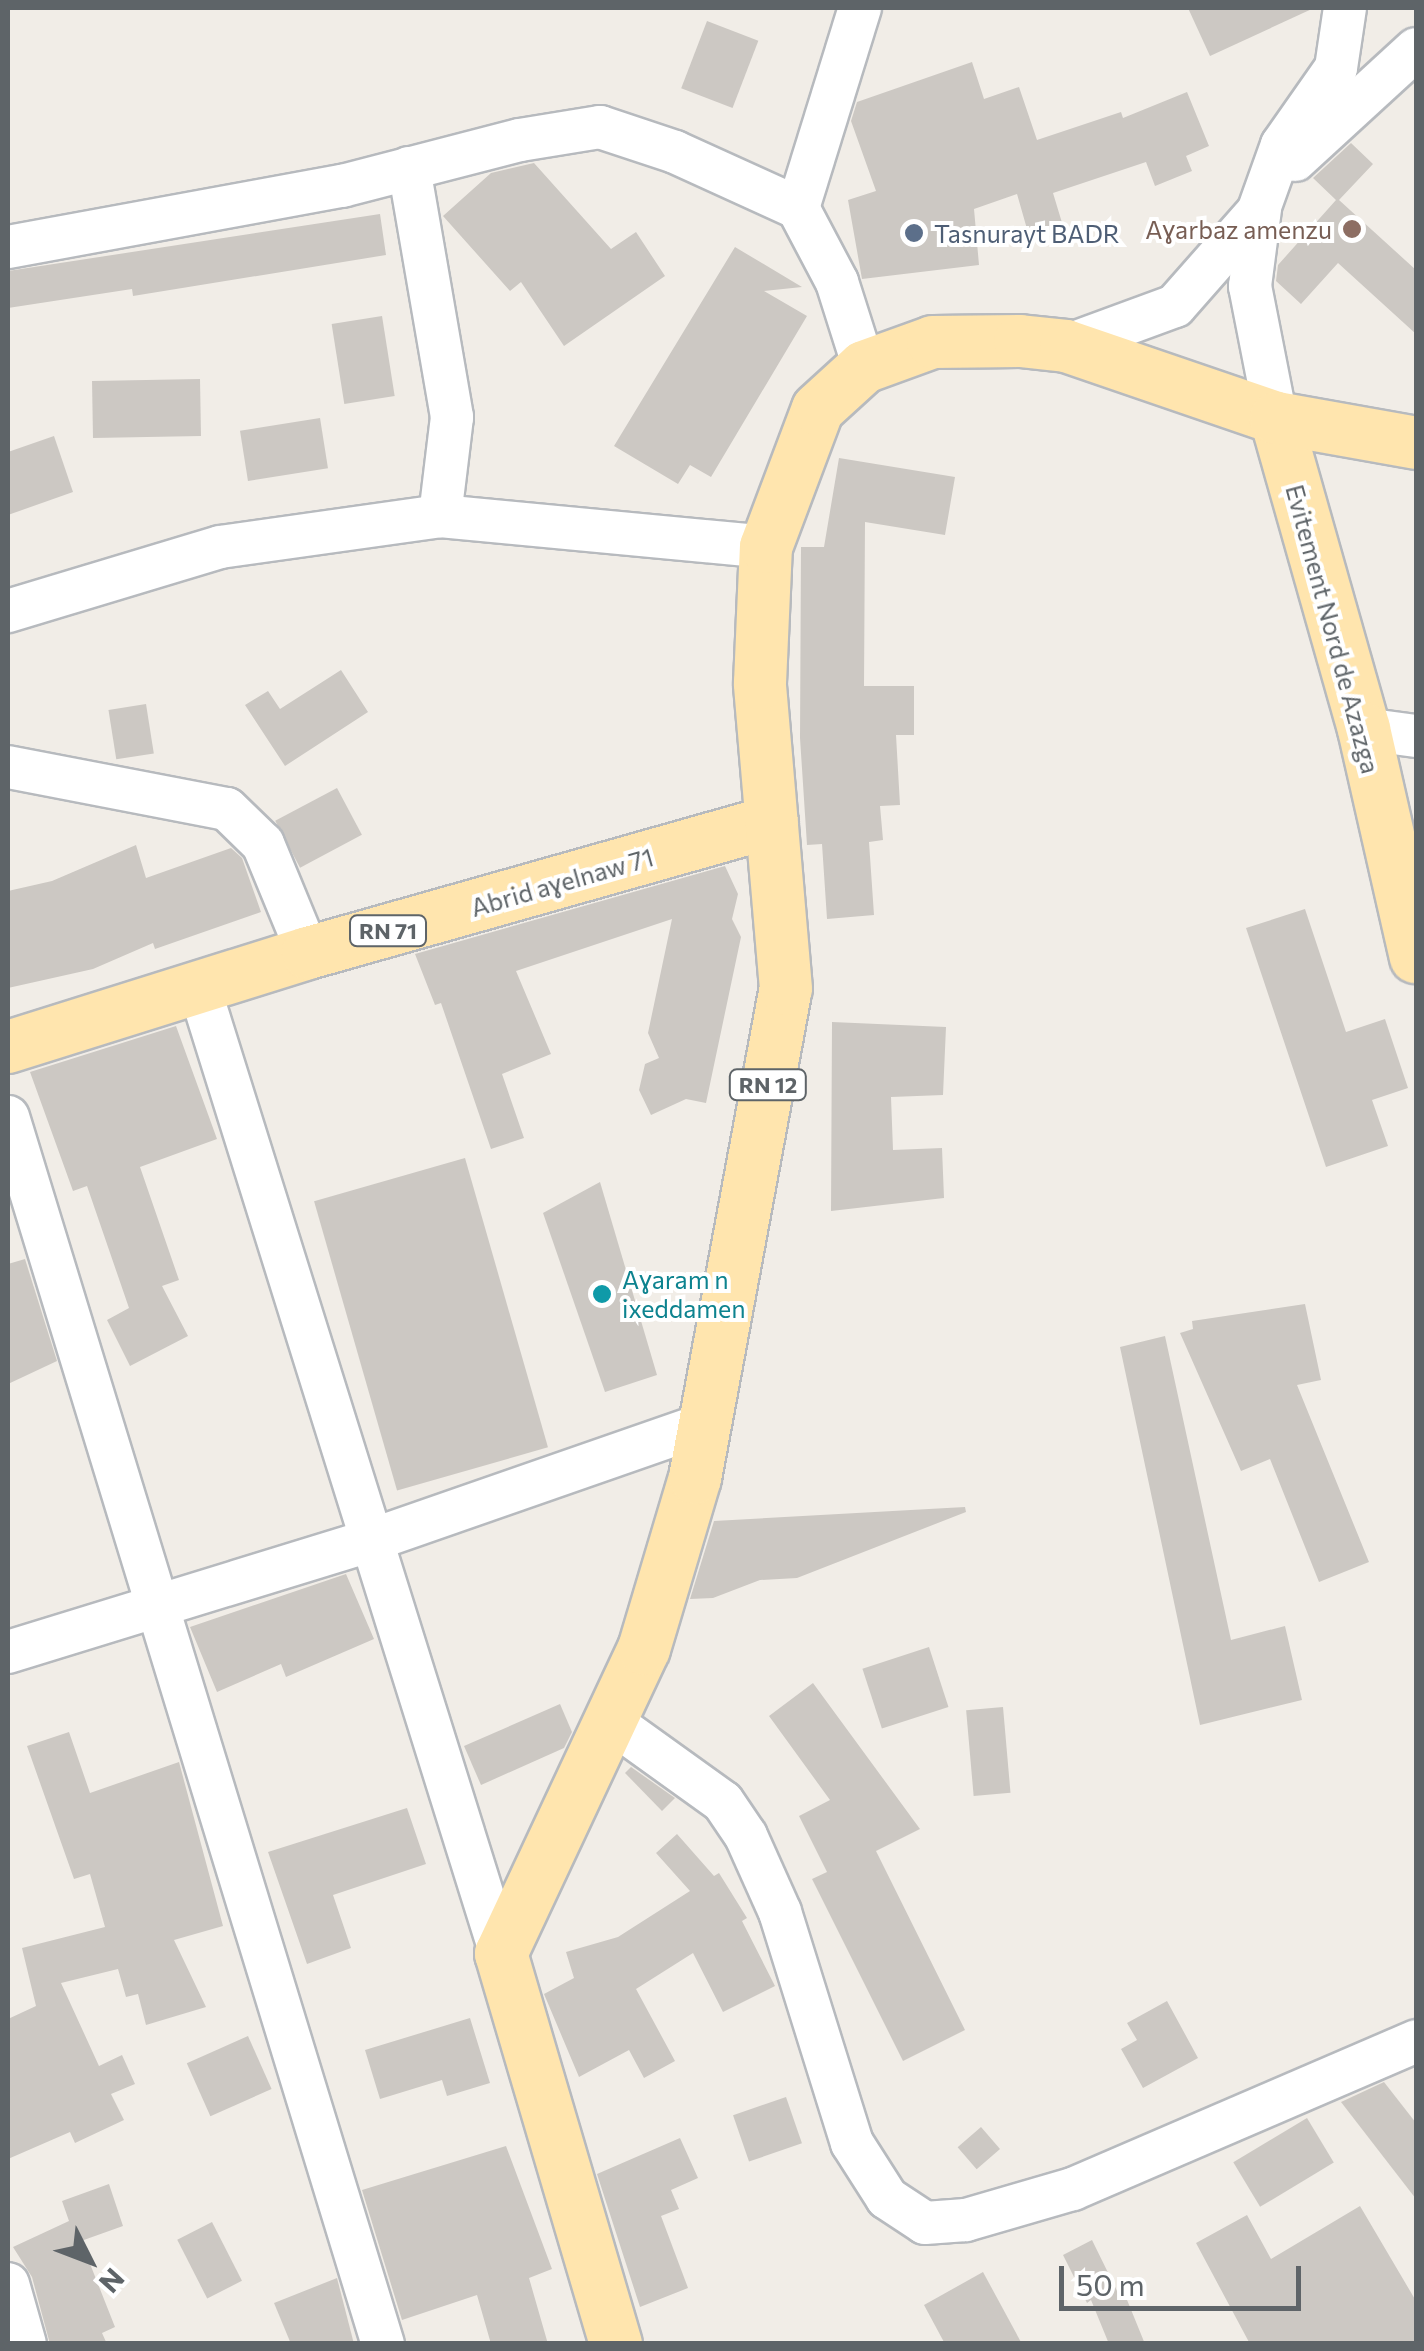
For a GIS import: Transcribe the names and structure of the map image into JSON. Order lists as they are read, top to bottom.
{
  "streets": {
    "main road": [
      "Evitement Nord de Azazga",
      "Abrid aɣelnaw 71",
      "RN 71",
      "RN 12"
    ]
  },
  "crossings": [
    ["Evitement Nord de Azazga", "RN 12"],
    ["Abrid aɣelnaw 71", "RN 12"]
  ],
  "places": ["Aɣarbaz amenzu", "Tasnurayt BADR", "Aɣaram n ixeddamen"],
  "scale_bar": "50 m",
  "north": "bottom right"
}
